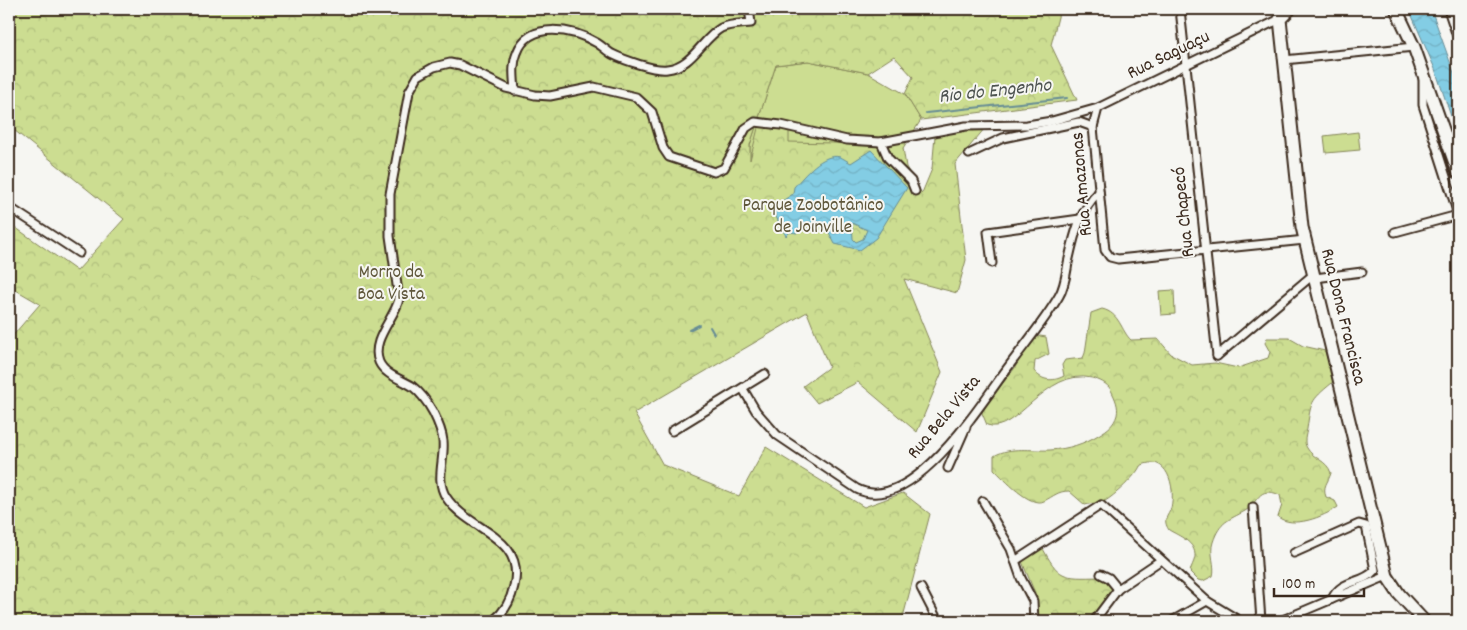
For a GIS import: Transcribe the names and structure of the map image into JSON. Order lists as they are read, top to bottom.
{
  "streets": {
    "main road": ["Rua Dona Francisca"],
    "street": [
      "Rua Saguaçu",
      "Rua Amazonas",
      "Rua Chapecó",
      "Rua Bela Vista"
    ]
  },
  "crossings": [
    ["Rua Saguaçu", "Rua Amazonas"],
    ["Rua Saguaçu", "Rua Chapecó"],
    ["Rua Saguaçu", "Rua Dona Francisca"],
    ["Rua Amazonas", "Rua Chapecó"],
    ["Rua Amazonas", "Rua Bela Vista"],
    ["Rua Chapecó", "Rua Dona Francisca"]
  ],
  "water": ["Rio do Engenho"],
  "parks": ["Parque Zoobotânico de Joinville", "Morro da Boa Vista"],
  "scale_bar": "100 m"
}
